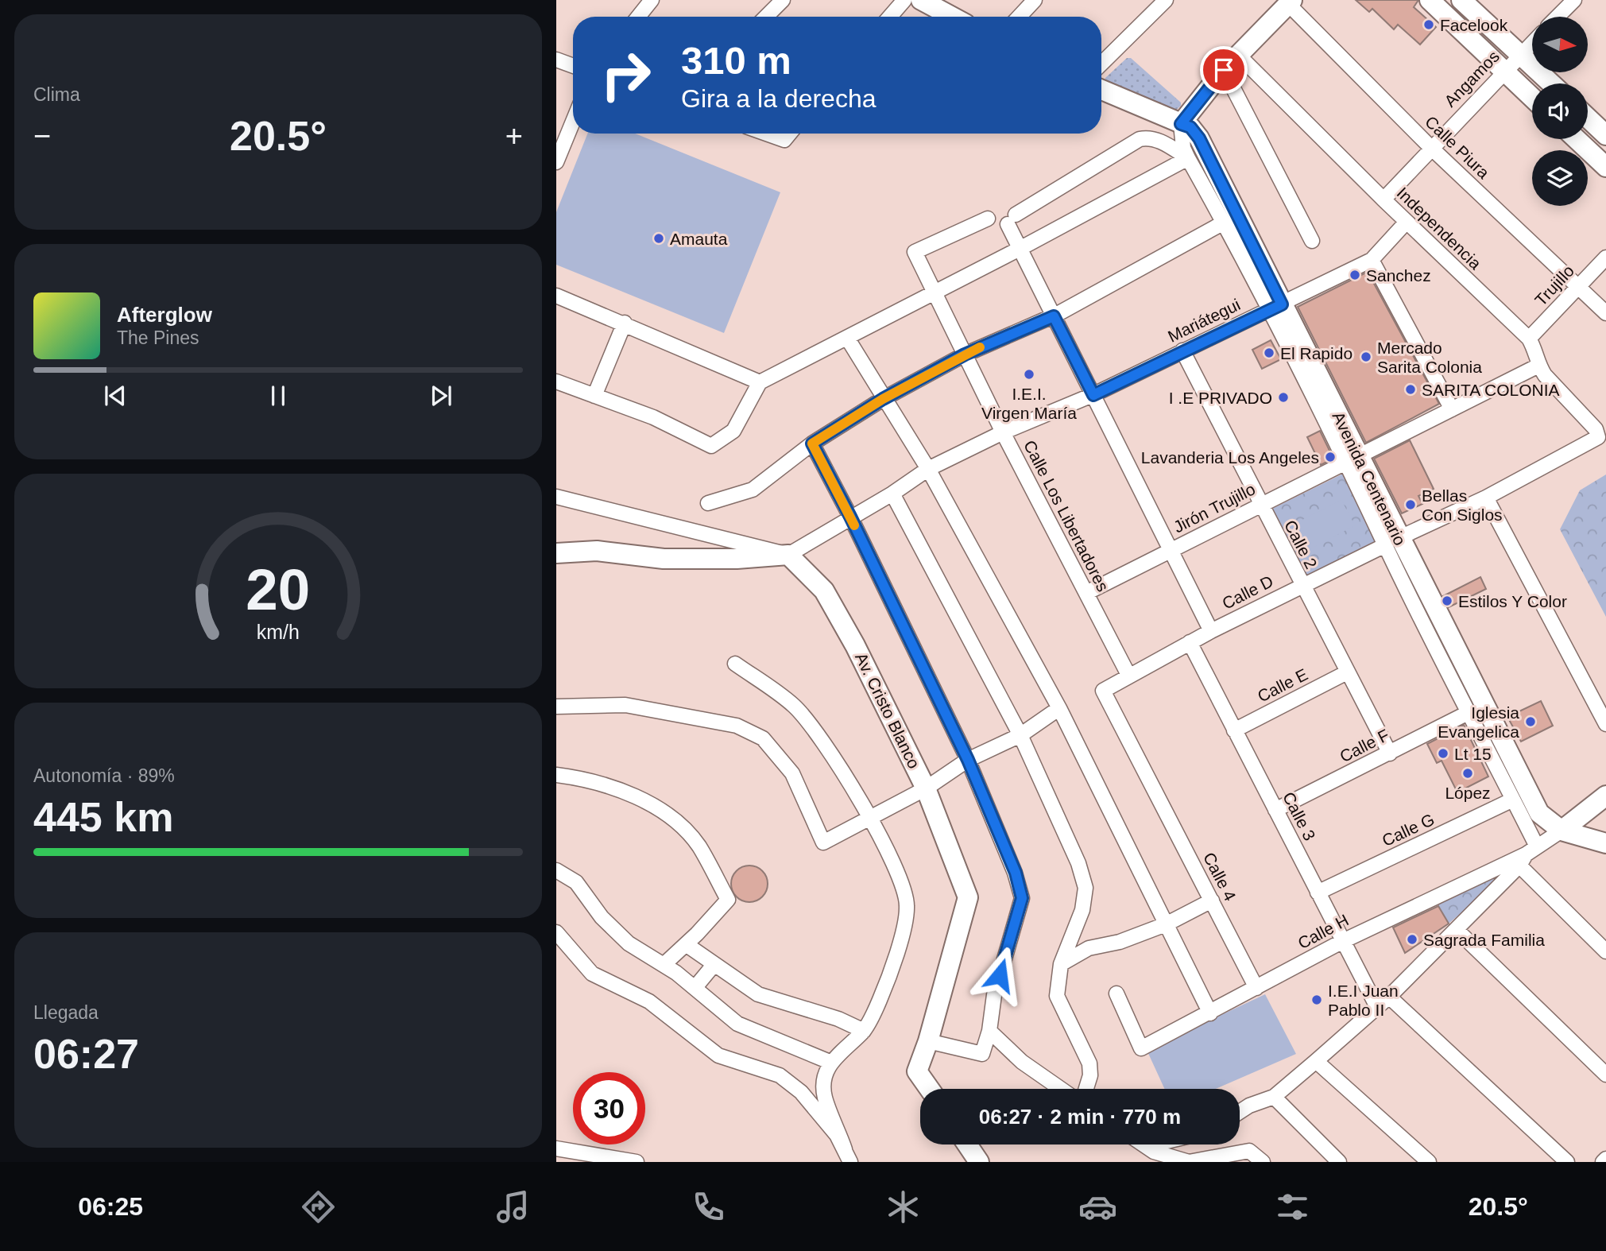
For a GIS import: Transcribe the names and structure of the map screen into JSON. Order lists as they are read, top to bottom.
{
  "streets": {
    "street": [
      "Angamos",
      "Calle Piura",
      "Independencia",
      "Trujillo",
      "Mariátegui",
      "Avenida Centenario",
      "Jirón Trujillo",
      "Calle Los Libertadores",
      "Calle 2",
      "Calle D",
      "Calle E",
      "Av. Cristo Blanco",
      "Calle F",
      "Calle 3",
      "Calle G",
      "Calle 4",
      "Calle H"
    ]
  },
  "crossings": [
    ["Angamos", "Calle Piura"],
    ["Angamos", "Independencia"],
    ["Calle Piura", "Trujillo"],
    ["Independencia", "Trujillo"],
    ["Independencia", "Mariátegui"],
    ["Independencia", "Jirón Trujillo"],
    ["Independencia", "Calle D"],
    ["Mariátegui", "Avenida Centenario"],
    ["Mariátegui", "Calle Los Libertadores"],
    ["Mariátegui", "Calle 2"],
    ["Mariátegui", "Av. Cristo Blanco"],
    ["Avenida Centenario", "Jirón Trujillo"],
    ["Avenida Centenario", "Calle D"],
    ["Avenida Centenario", "Calle F"],
    ["Avenida Centenario", "Calle G"],
    ["Avenida Centenario", "Calle H"],
    ["Jirón Trujillo", "Calle Los Libertadores"],
    ["Jirón Trujillo", "Calle 2"],
    ["Calle Los Libertadores", "Calle D"],
    ["Calle Los Libertadores", "Calle 4"],
    ["Calle 2", "Calle D"],
    ["Calle 2", "Calle E"],
    ["Calle 2", "Calle F"],
    ["Calle D", "Calle 3"],
    ["Calle D", "Calle 4"],
    ["Calle E", "Calle 3"],
    ["Calle F", "Calle 3"],
    ["Calle 3", "Calle G"],
    ["Calle 3", "Calle H"],
    ["Calle 4", "Calle H"]
  ],
  "places": [
    "Facelook",
    "Amauta",
    "Sanchez",
    "El Rapido",
    "Mercado Sarita Colonia",
    "I.E.I. Virgen María",
    "SARITA COLONIA",
    "I .E PRIVADO",
    "Lavanderia Los Angeles",
    "Bellas Con Siglos",
    "Estilos Y Color",
    "Iglesia Evangelica",
    "Lt 15",
    "López",
    "Sagrada Familia",
    "I.E.I Juan Pablo II"
  ],
  "north": "right",
  "page": {
    "tile": [
      "Clima",
      ["Autonomía · 89%", "445 km"],
      ["Llegada", "06:27"]
    ],
    "turn": ["310 m", "Gira a la derecha"],
    "heat": ["−", "20.5°", "+"],
    "song": ["Afterglow", "The Pines"],
    "limit": "30",
    "trip": "06:27 · 2 min · 770 m",
    "tabs": ["06:25", "20.5°"],
    "gauge": ["20", "km/h"]
  }
}
